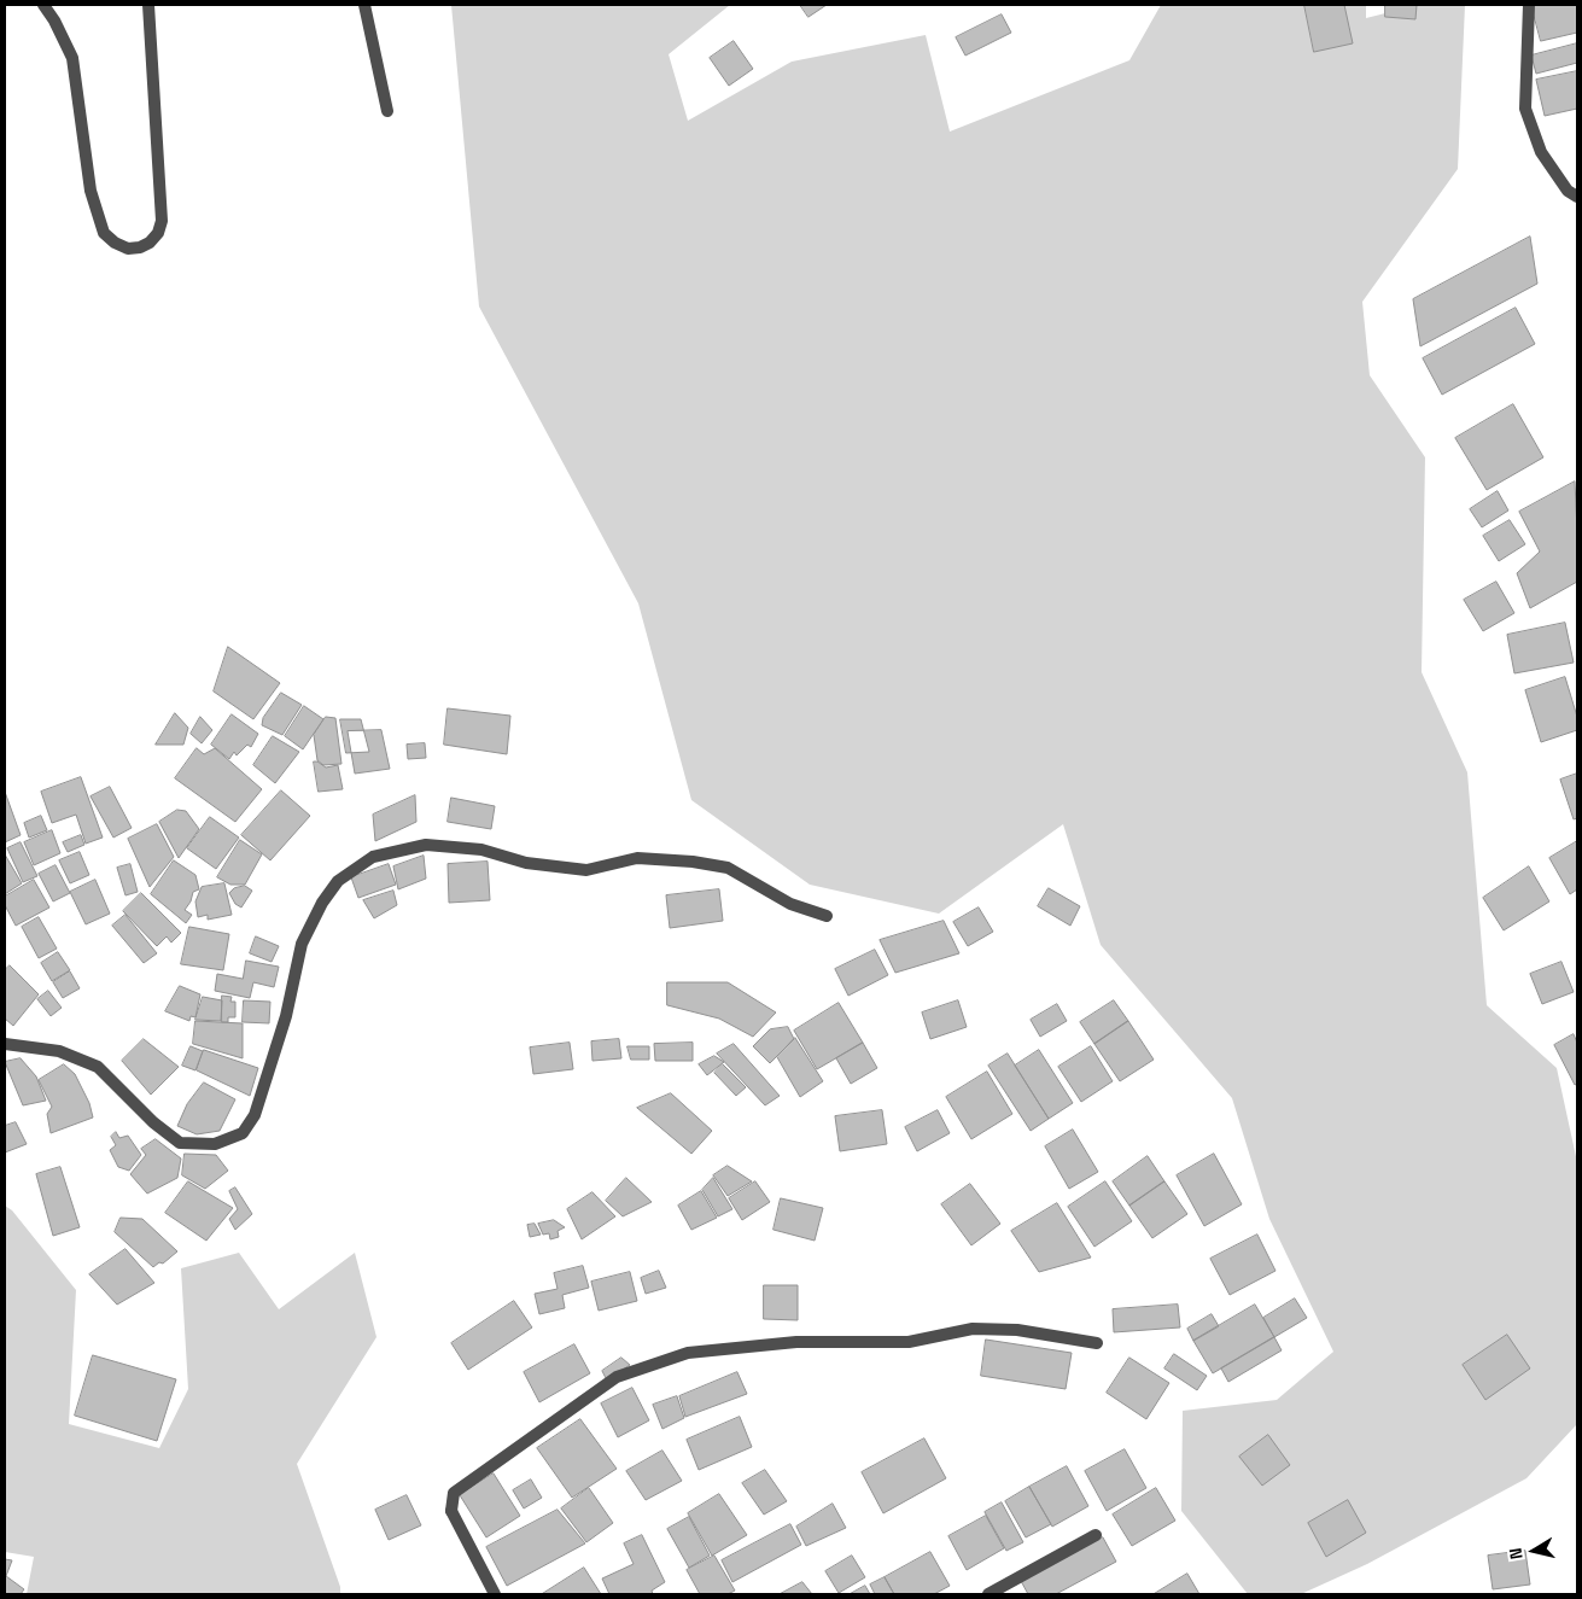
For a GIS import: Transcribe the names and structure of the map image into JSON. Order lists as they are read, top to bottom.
{
  "north": "left"
}
